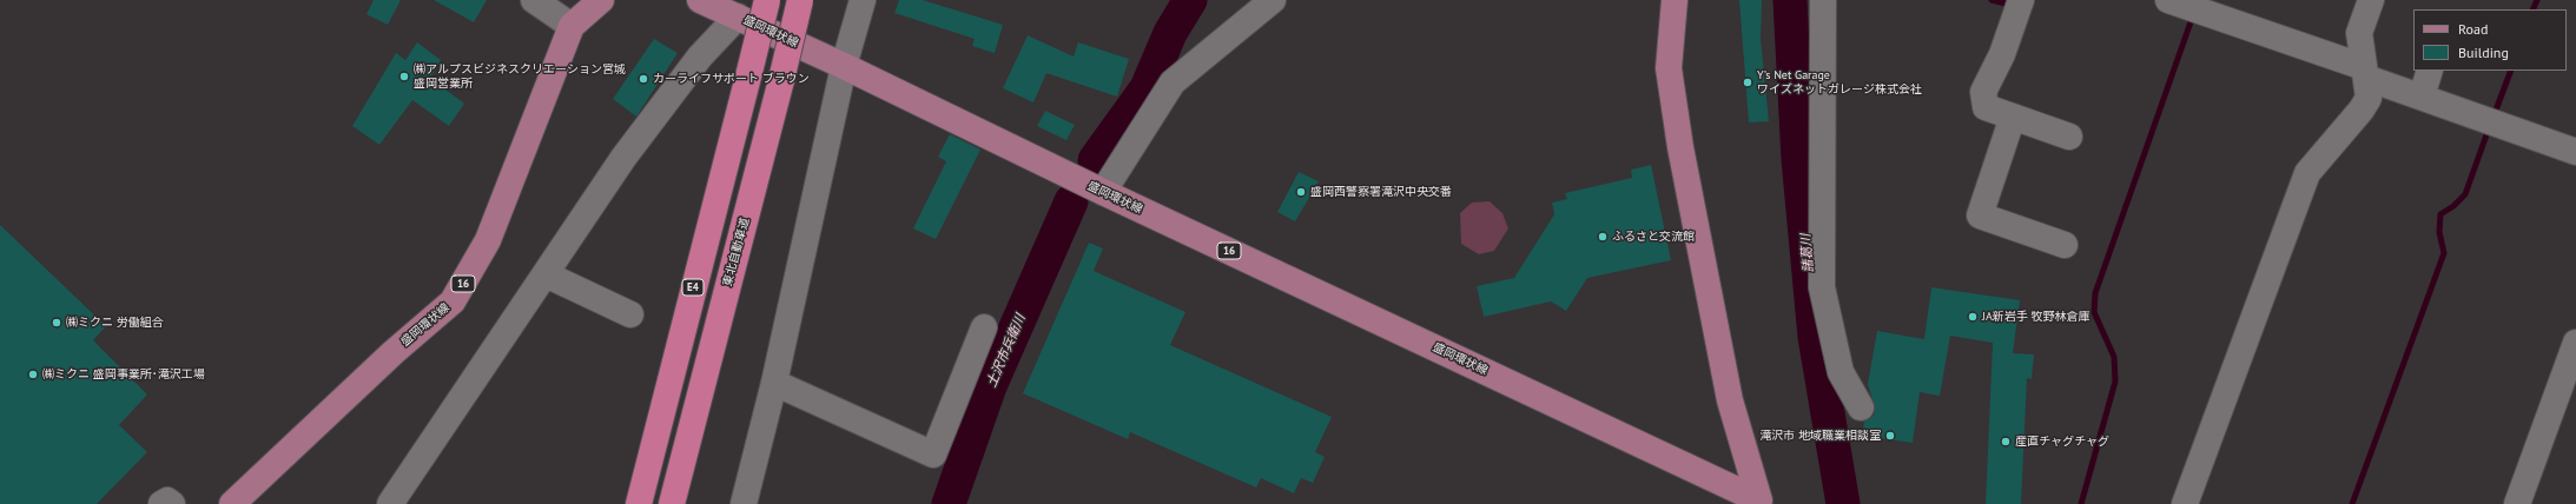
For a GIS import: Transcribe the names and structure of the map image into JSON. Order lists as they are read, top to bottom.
{
  "streets": {
    "highway": ["東北自動車道", "E4"],
    "main road": ["盛岡環状線", "16"]
  },
  "water": ["諸葛川", "土沢市兵衛川"],
  "places": [
    "㈱アルプスビジネスクリエーション宮城 盛岡営業所",
    "カーライフサポート ブラウン",
    "Y’s Net Garage ワイズネットガレージ株式会社",
    "盛岡西警察署滝沢中央交番",
    "ふるさと交流館",
    "JA新岩手 牧野林倉庫",
    "㈱ミクニ 労働組合",
    "㈱ミクニ 盛岡事業所･滝沢工場",
    "滝沢市 地域職業相談室",
    "産直チャグチャグ"
  ],
  "legend": ["Road", "Building"]
}
